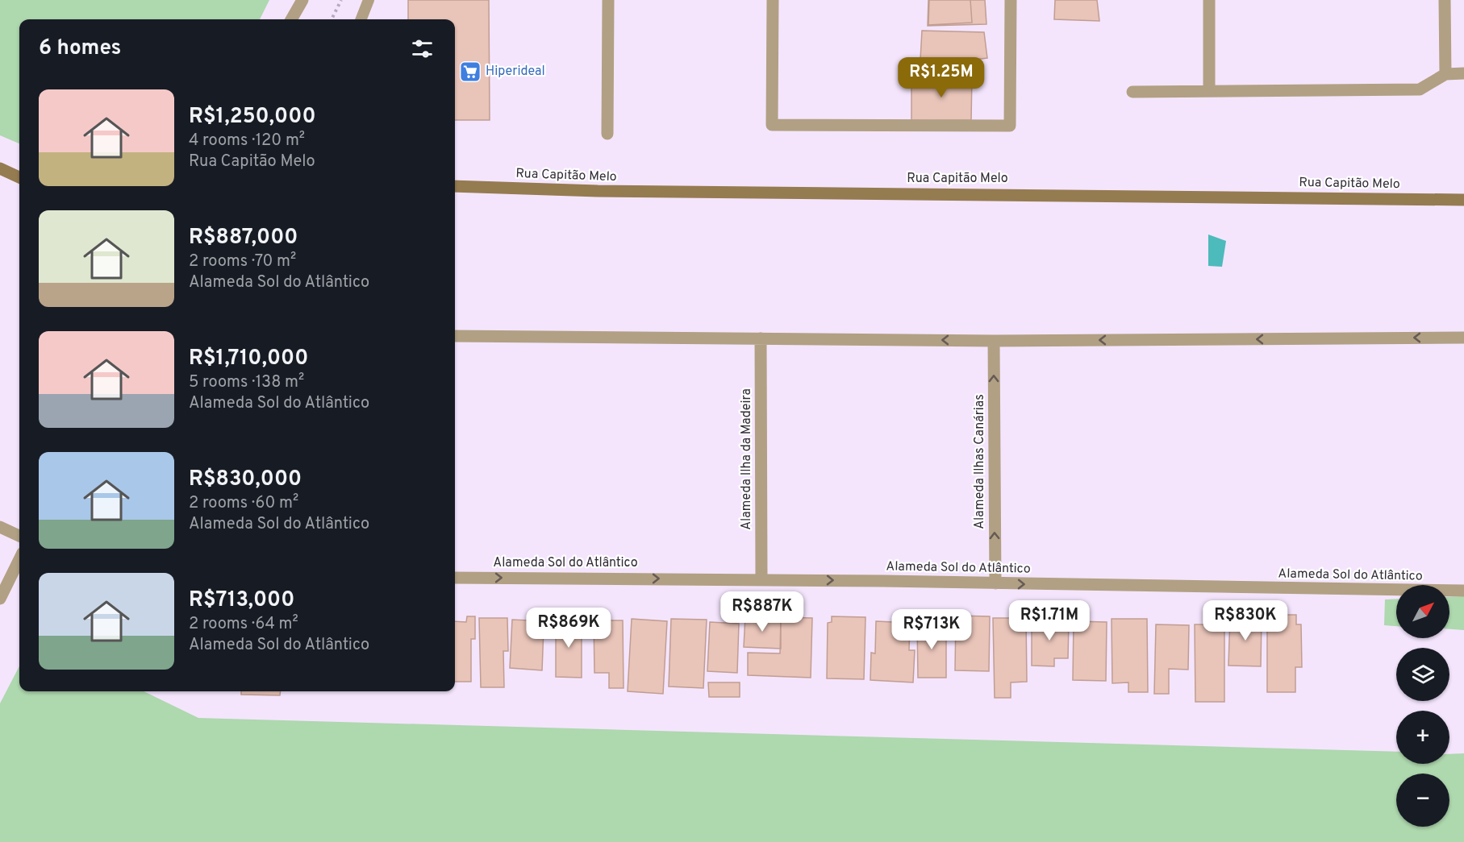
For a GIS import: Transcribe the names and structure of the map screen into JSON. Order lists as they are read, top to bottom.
{
  "streets": {
    "main road": ["Rua Capitão Melo"],
    "street": ["Alameda Ilha da Madeira", "Alameda Ilhas Canárias", "Alameda Sol do Atlântico"]
  },
  "crossings": [
    ["Alameda Ilha da Madeira", "Alameda Sol do Atlântico"],
    ["Alameda Ilhas Canárias", "Alameda Sol do Atlântico"]
  ],
  "one_way": ["Alameda Ilhas Canárias", "Alameda Sol do Atlântico"],
  "places": {
    "supermarket": ["Hiperideal"]
  },
  "north": "top right",
  "page": {
    "heading": "6 homes",
    "price": [
      "R$1.25M",
      "R$887K",
      "R$1.71M",
      "R$830K",
      "R$869K",
      "R$713K"
    ],
    "list": [
      {
        "name": "R$1,250,000",
        "note": "4 rooms · 120 m² · Rua Capitão Melo"
      },
      {
        "name": "R$887,000",
        "note": "2 rooms · 70 m² · Alameda Sol do Atlântico"
      },
      {
        "name": "R$1,710,000",
        "note": "5 rooms · 138 m² · Alameda Sol do Atlântico"
      },
      {
        "name": "R$830,000",
        "note": "2 rooms · 60 m² · Alameda Sol do Atlântico"
      },
      {
        "name": "R$713,000",
        "note": "2 rooms · 64 m² · Alameda Sol do Atlântico"
      }
    ],
    "map_buttons": ["+", "−"]
  }
}
